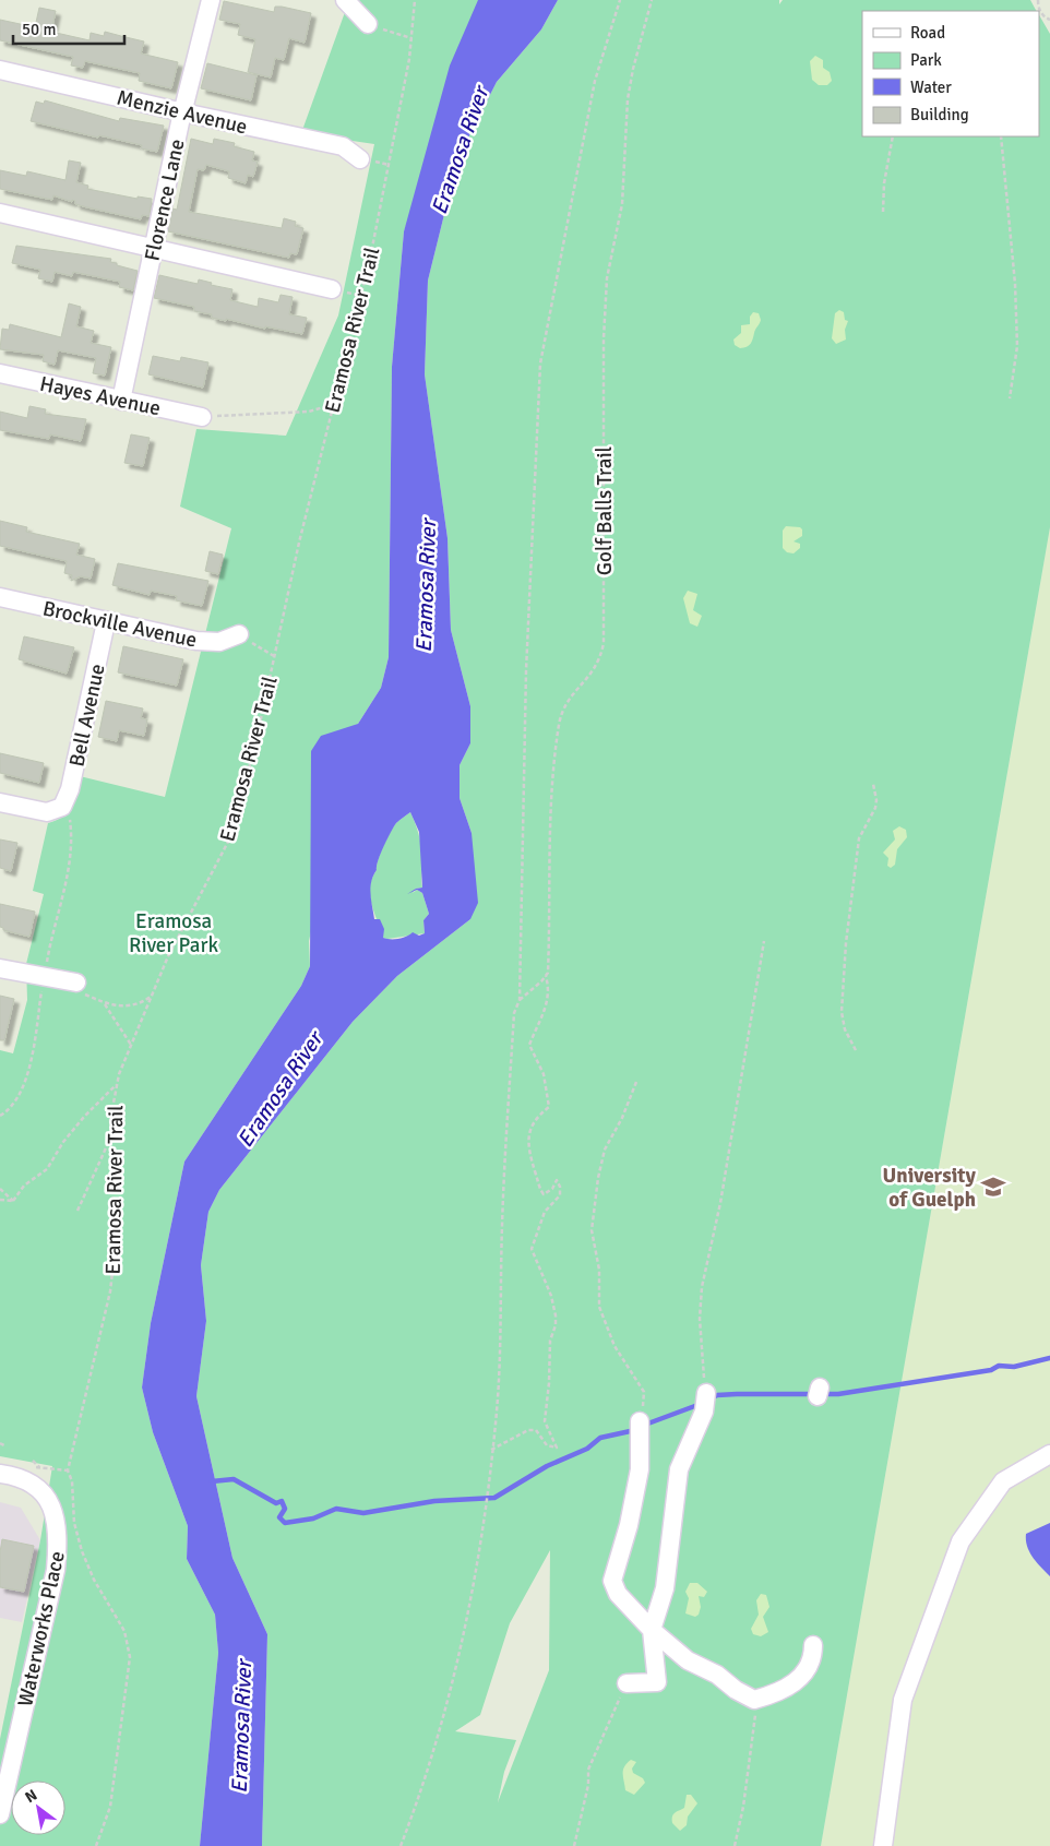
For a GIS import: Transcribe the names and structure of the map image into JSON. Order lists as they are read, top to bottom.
{
  "streets": {
    "street": [
      "Menzie Avenue",
      "Florence Lane",
      "Hayes Avenue",
      "Brockville Avenue",
      "Bell Avenue",
      "Waterworks Place"
    ],
    "path": ["Eramosa River Trail", "Golf Balls Trail"]
  },
  "crossings": [
    ["Menzie Avenue", "Florence Lane"],
    ["Florence Lane", "Hayes Avenue"],
    ["Brockville Avenue", "Bell Avenue"]
  ],
  "water": ["Eramosa River"],
  "parks": ["Eramosa River Park"],
  "places": {
    "school or university": ["University of Guelph"]
  },
  "legend": [
    "Road",
    "Park",
    "Water",
    "Building"
  ],
  "scale_bar": "50 m",
  "north": "top left"
}
